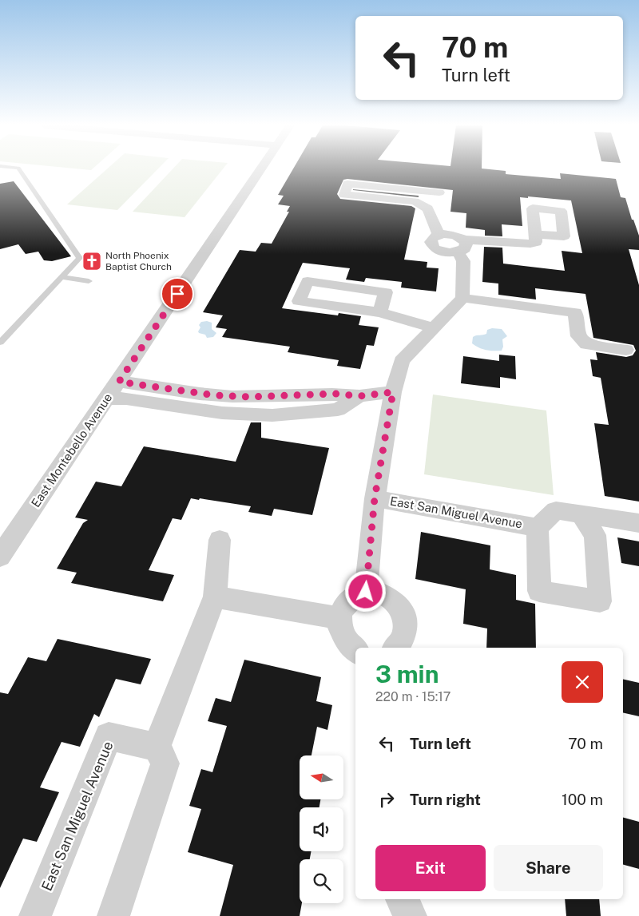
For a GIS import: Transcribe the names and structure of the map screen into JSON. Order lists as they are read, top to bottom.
{
  "streets": {
    "street": ["East Montebello Avenue", "East San Miguel Avenue"]
  },
  "places": {
    "church": ["North Phoenix Baptist Church"]
  },
  "north": "left",
  "page": {
    "turn": ["70 m", "Turn left"],
    "heading": ["3 min", "220 m · 15:17"],
    "list": [
      {
        "name": "Turn left",
        "value": "70 m"
      },
      {
        "name": "Turn right",
        "value": "100 m"
      }
    ],
    "buttons": ["Exit", "Share"]
  }
}
